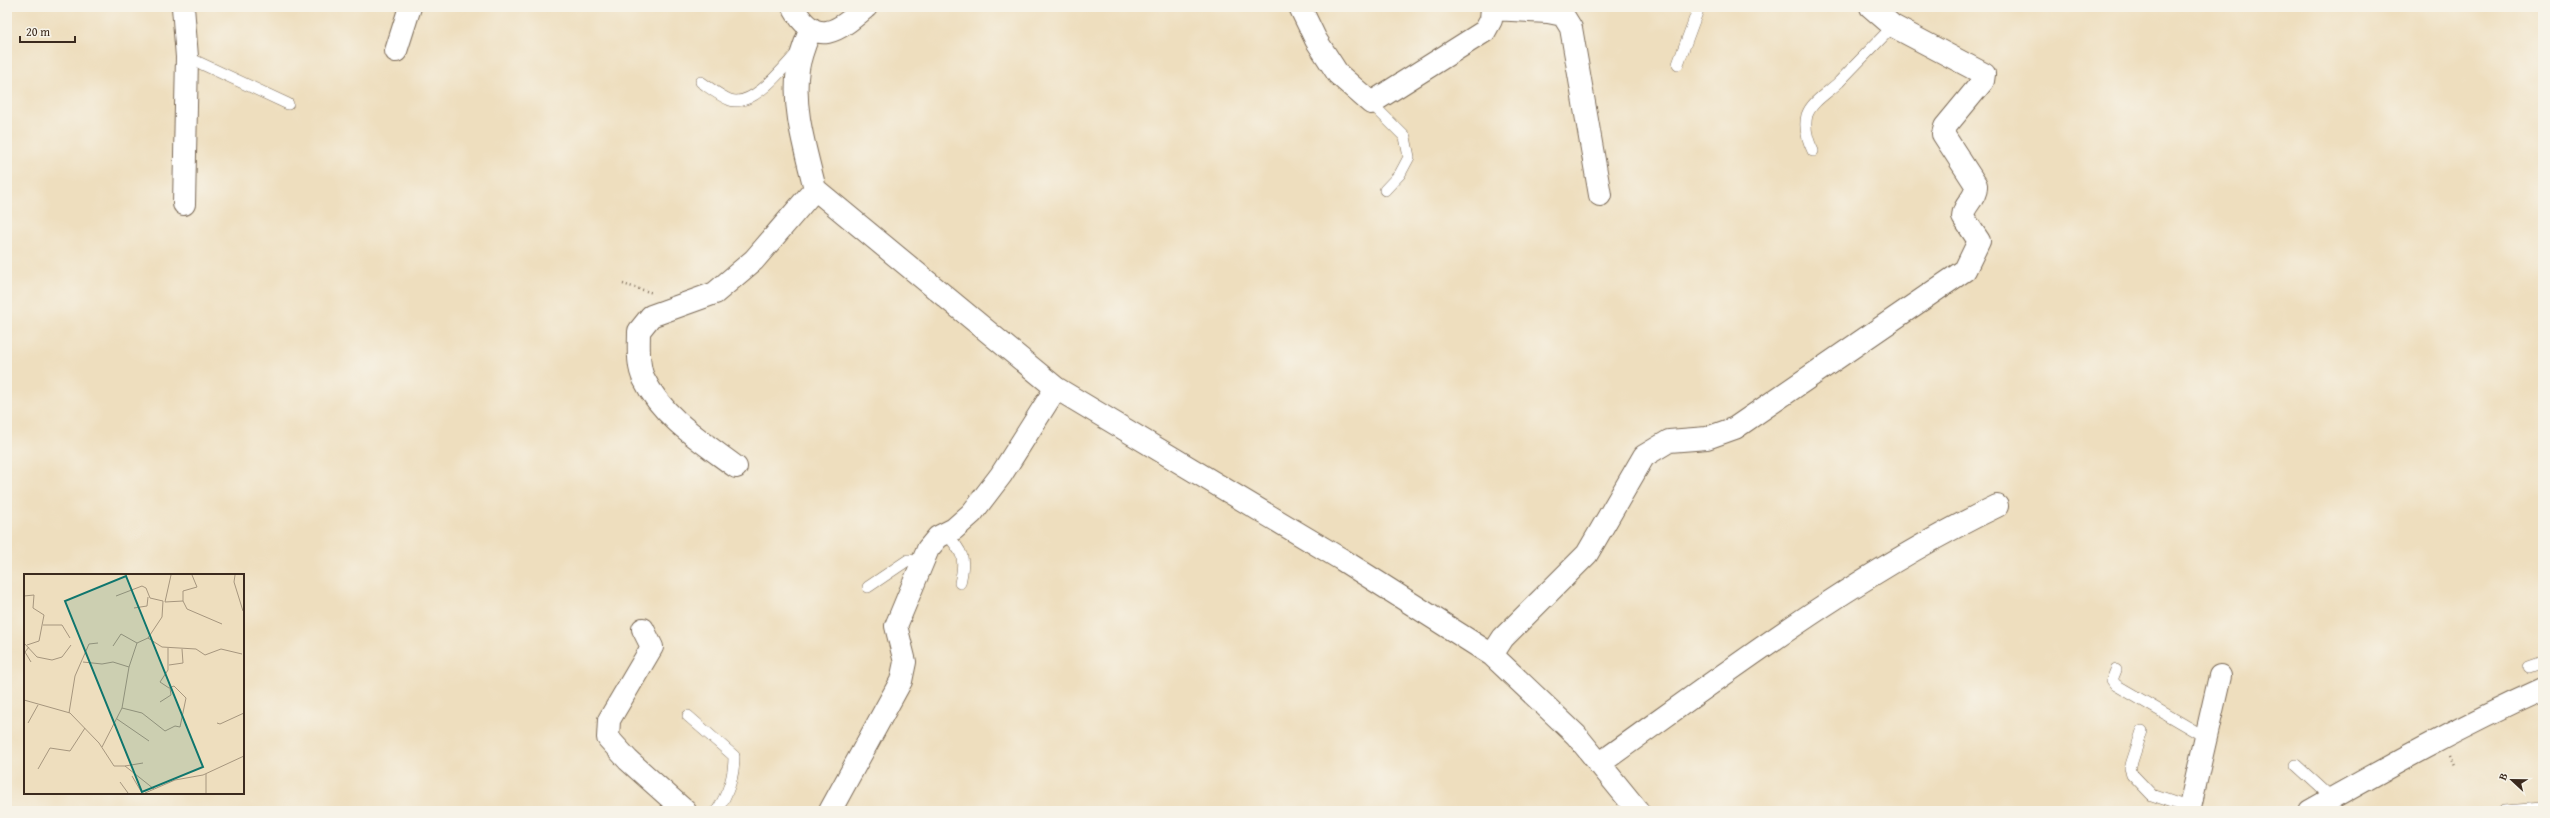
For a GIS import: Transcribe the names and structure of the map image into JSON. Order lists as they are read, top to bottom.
{
  "scale_bar": "20 m",
  "north": "left"
}
